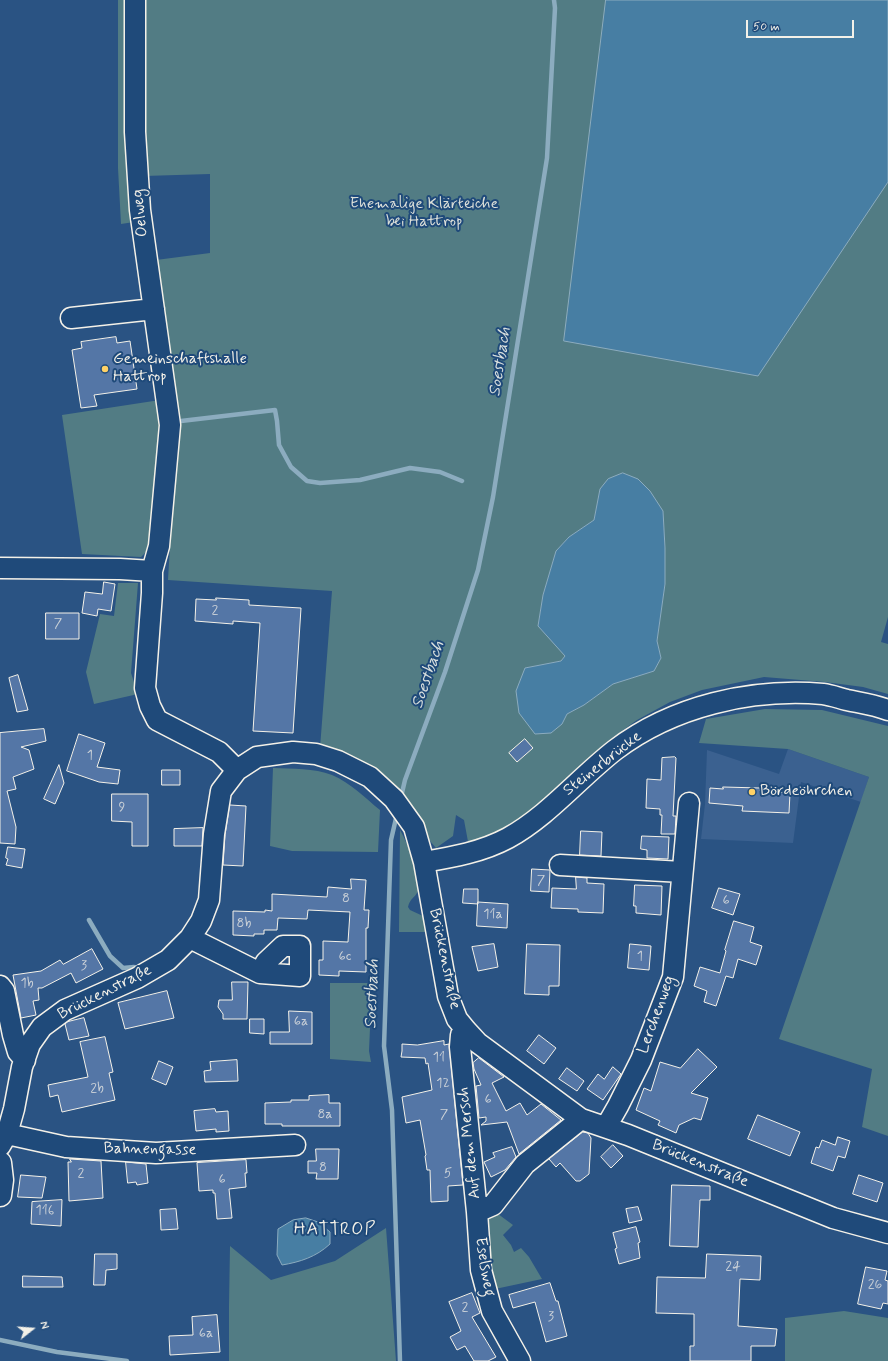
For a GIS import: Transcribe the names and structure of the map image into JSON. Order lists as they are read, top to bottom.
{
  "streets": {
    "street": [
      "Oelweg",
      "Steinerbrücke",
      "Brückenstraße",
      "Lerchenweg",
      "Auf dem Mersch",
      "Bahnengasse",
      "Eselsweg"
    ]
  },
  "crossings": [
    ["Oelweg", "Brückenstraße"],
    ["Steinerbrücke", "Brückenstraße"],
    ["Brückenstraße", "Lerchenweg"],
    ["Brückenstraße", "Auf dem Mersch"],
    ["Brückenstraße", "Bahnengasse"],
    ["Auf dem Mersch", "Eselsweg"]
  ],
  "districts": ["HATTROP"],
  "water": ["Soestbach"],
  "parks": ["Ehemalige Klärteiche bei Hattrop"],
  "places": ["Gemeinschaftshalle Hattrop", "Bördeöhrchen"],
  "house_numbers": [
    "2",
    "7",
    "1",
    "9",
    "7",
    "8",
    "6",
    "11a",
    "8b",
    "6c",
    "1",
    "3",
    "1b",
    "6a",
    "11",
    "12",
    "2b",
    "6",
    "8a",
    "7",
    "8",
    "2",
    "5",
    "6",
    "116",
    "24",
    "26",
    "2",
    "3",
    "6a"
  ],
  "scale_bar": "50 m",
  "north": "right"
}
